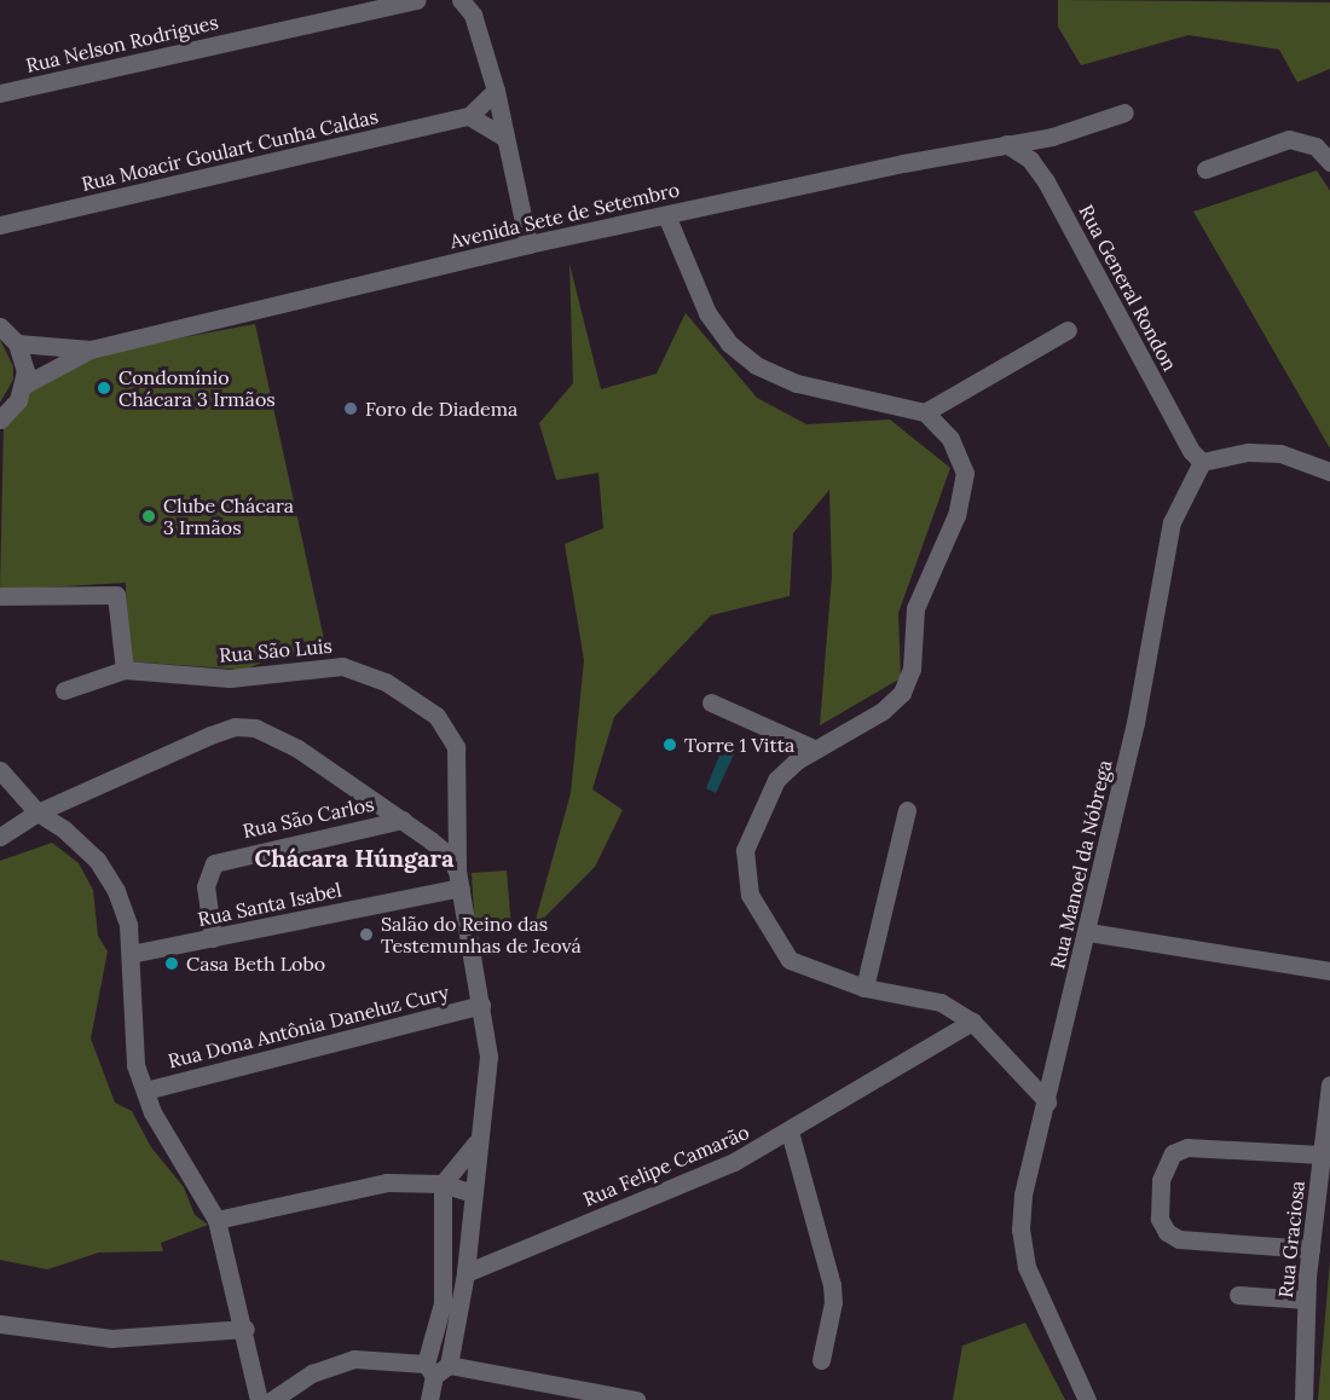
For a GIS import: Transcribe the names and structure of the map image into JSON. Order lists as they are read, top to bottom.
{
  "streets": {
    "street": [
      "Rua Nelson Rodrigues",
      "Rua Moacir Goulart Cunha Caldas",
      "Avenida Sete de Setembro",
      "Rua General Rondon",
      "Rua São Luis",
      "Rua São Carlos",
      "Rua Manoel da Nóbrega",
      "Rua Santa Isabel",
      "Rua Dona Antônia Daneluz Cury",
      "Rua Felipe Camarão",
      "Rua Graciosa"
    ]
  },
  "crossings": [
    ["Avenida Sete de Setembro", "Rua General Rondon"],
    ["Rua General Rondon", "Rua Manoel da Nóbrega"],
    ["Rua São Luis", "Rua Santa Isabel"],
    ["Rua São Luis", "Rua Dona Antônia Daneluz Cury"],
    ["Rua São Luis", "Rua Felipe Camarão"],
    ["Rua São Carlos", "Rua Santa Isabel"]
  ],
  "districts": ["Chácara Húngara"],
  "places": [
    "Condomínio Chácara 3 Irmãos",
    "Foro de Diadema",
    "Clube Chácara 3 Irmãos",
    "Torre 1 Vitta",
    "Salão do Reino das Testemunhas de Jeová",
    "Casa Beth Lobo"
  ]
}
